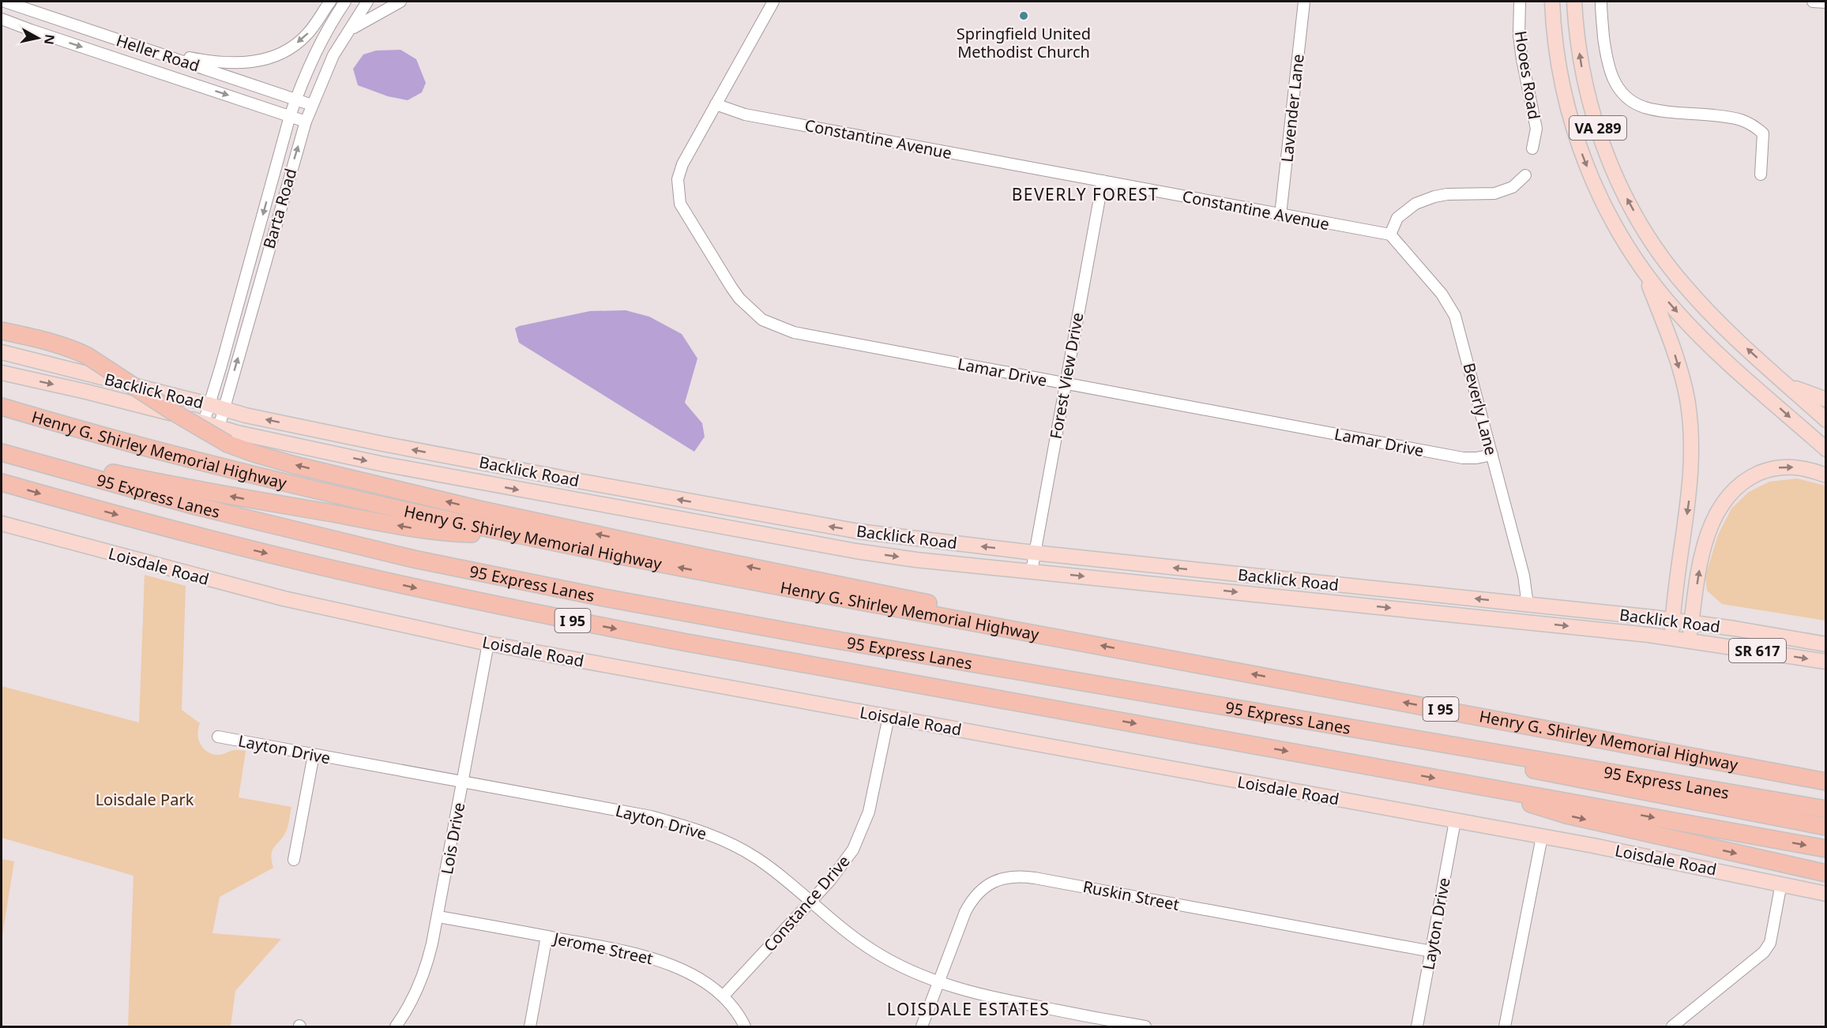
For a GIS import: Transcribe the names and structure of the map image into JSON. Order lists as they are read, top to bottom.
{
  "streets": {
    "highway": ["Henry G. Shirley Memorial Highway", "95 Express Lanes", "I 95"],
    "main road": [
      "VA 289",
      "Backlick Road",
      "Loisdale Road",
      "SR 617"
    ],
    "street": [
      "Heller Road",
      "Hooes Road",
      "Lavender Lane",
      "Constantine Avenue",
      "Barta Road",
      "Lamar Drive",
      "Forest View Drive",
      "Beverly Lane",
      "Layton Drive",
      "Lois Drive",
      "Ruskin Street",
      "Constance Drive",
      "Jerome Street"
    ]
  },
  "crossings": [
    ["Heller Road", "Barta Road"],
    ["Lavender Lane", "Constantine Avenue"],
    ["Constantine Avenue", "Lamar Drive"],
    ["Constantine Avenue", "Forest View Drive"],
    ["Constantine Avenue", "Beverly Lane"],
    ["Barta Road", "Backlick Road"],
    ["Lamar Drive", "Forest View Drive"],
    ["Lamar Drive", "Beverly Lane"],
    ["Forest View Drive", "Backlick Road"],
    ["Backlick Road", "Beverly Lane"],
    ["Loisdale Road", "Layton Drive"],
    ["Loisdale Road", "Lois Drive"],
    ["Loisdale Road", "Constance Drive"],
    ["Layton Drive", "Lois Drive"],
    ["Layton Drive", "Ruskin Street"],
    ["Layton Drive", "Constance Drive"],
    ["Lois Drive", "Jerome Street"],
    ["Constance Drive", "Jerome Street"]
  ],
  "districts": ["BEVERLY FOREST", "LOISDALE ESTATES"],
  "parks": ["Loisdale Park"],
  "places": ["Springfield United Methodist Church"],
  "north": "right"
}
